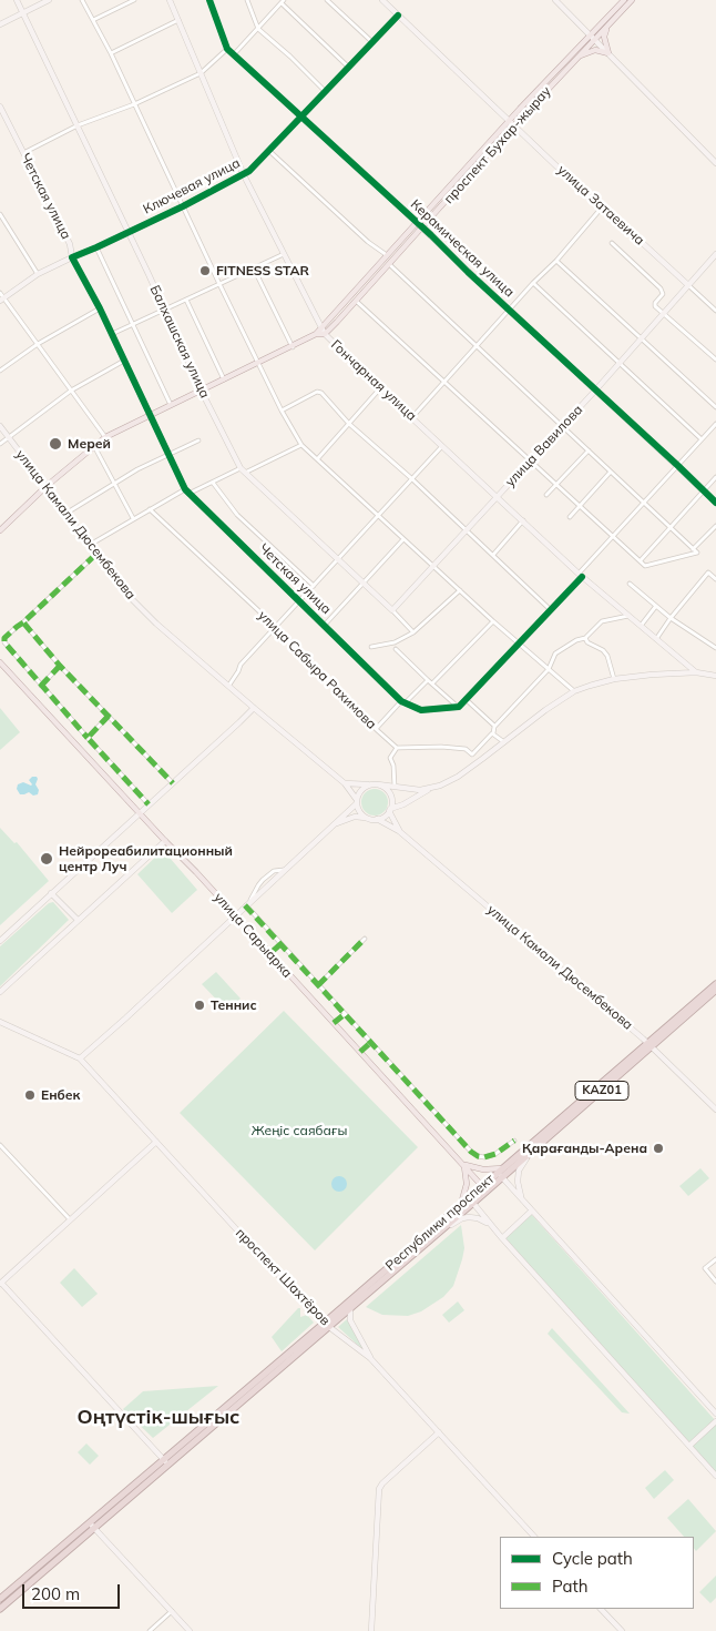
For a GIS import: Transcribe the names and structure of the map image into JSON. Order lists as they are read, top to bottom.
{
  "streets": {
    "highway": ["KАZ01", "Республики проспект"],
    "main road": ["проспект Бухар-жырау", "улица Сарыарка"],
    "street": [
      "Ключевая улица",
      "Четская улица",
      "улица Затаевича",
      "Керамическая улица",
      "Балхашская улица",
      "Гончарная улица",
      "улица Вавилова",
      "улица Камали Дюсембекова",
      "улица Сабыра Рахимова",
      "проспект Шахтёров"
    ]
  },
  "crossings": [
    ["проспект Бухар-жырау", "улица Затаевича"],
    ["проспект Бухар-жырау", "Керамическая улица"],
    ["проспект Бухар-жырау", "Гончарная улица"],
    ["Ключевая улица", "Четская улица"],
    ["Ключевая улица", "улица Затаевича"],
    ["Ключевая улица", "Керамическая улица"],
    ["Ключевая улица", "Балхашская улица"],
    ["Ключевая улица", "Гончарная улица"],
    ["улица Затаевича", "улица Вавилова"],
    ["Керамическая улица", "улица Вавилова"],
    ["Балхашская улица", "улица Вавилова"],
    ["Гончарная улица", "улица Вавилова"],
    ["улица Камали Дюсембекова", "Республики проспект"],
    ["улица Сарыарка", "Республики проспект"],
    ["Республики проспект", "проспект Шахтёров"]
  ],
  "districts": ["Оңтүстік-шығыс"],
  "parks": ["Жеңіс саябағы"],
  "places": [
    "FITNESS STAR",
    "Мерей",
    "Нейрореабилитационный центр Луч",
    "Теннис",
    "Енбек",
    "Қарағанды-Арена"
  ],
  "legend": ["Cycle path", "Path"],
  "scale_bar": "200 m"
}
